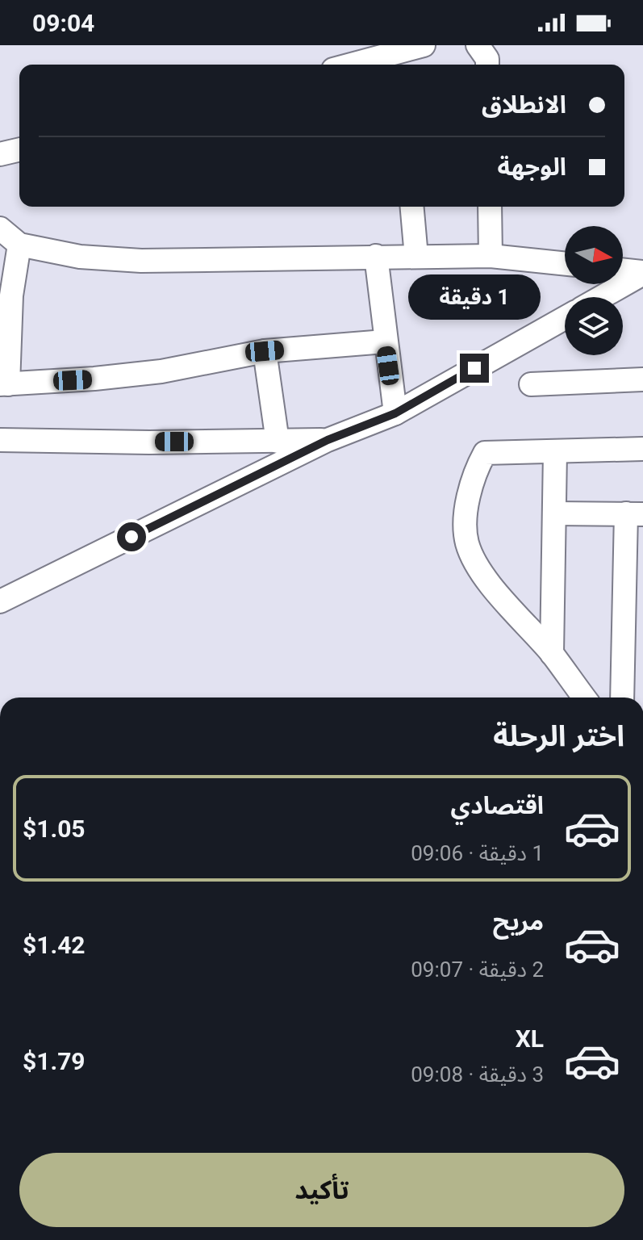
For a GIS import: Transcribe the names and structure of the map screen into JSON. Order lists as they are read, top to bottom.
{
  "north": "right",
  "page": {
    "status": "09:04",
    "banner": ["الانطلاق", "الوجهة"],
    "bubble": "1 دقيقة",
    "heading": "اختر الرحلة",
    "list": [
      {
        "name": "اقتصادي",
        "note": "1 دقيقة · 09:06",
        "value": "$1.05"
      },
      {
        "name": "مريح",
        "note": "2 دقيقة · 09:07",
        "value": "$1.42"
      },
      {
        "name": "XL",
        "note": "3 دقيقة · 09:08",
        "value": "$1.79"
      }
    ],
    "buttons": "تأكيد"
  }
}
